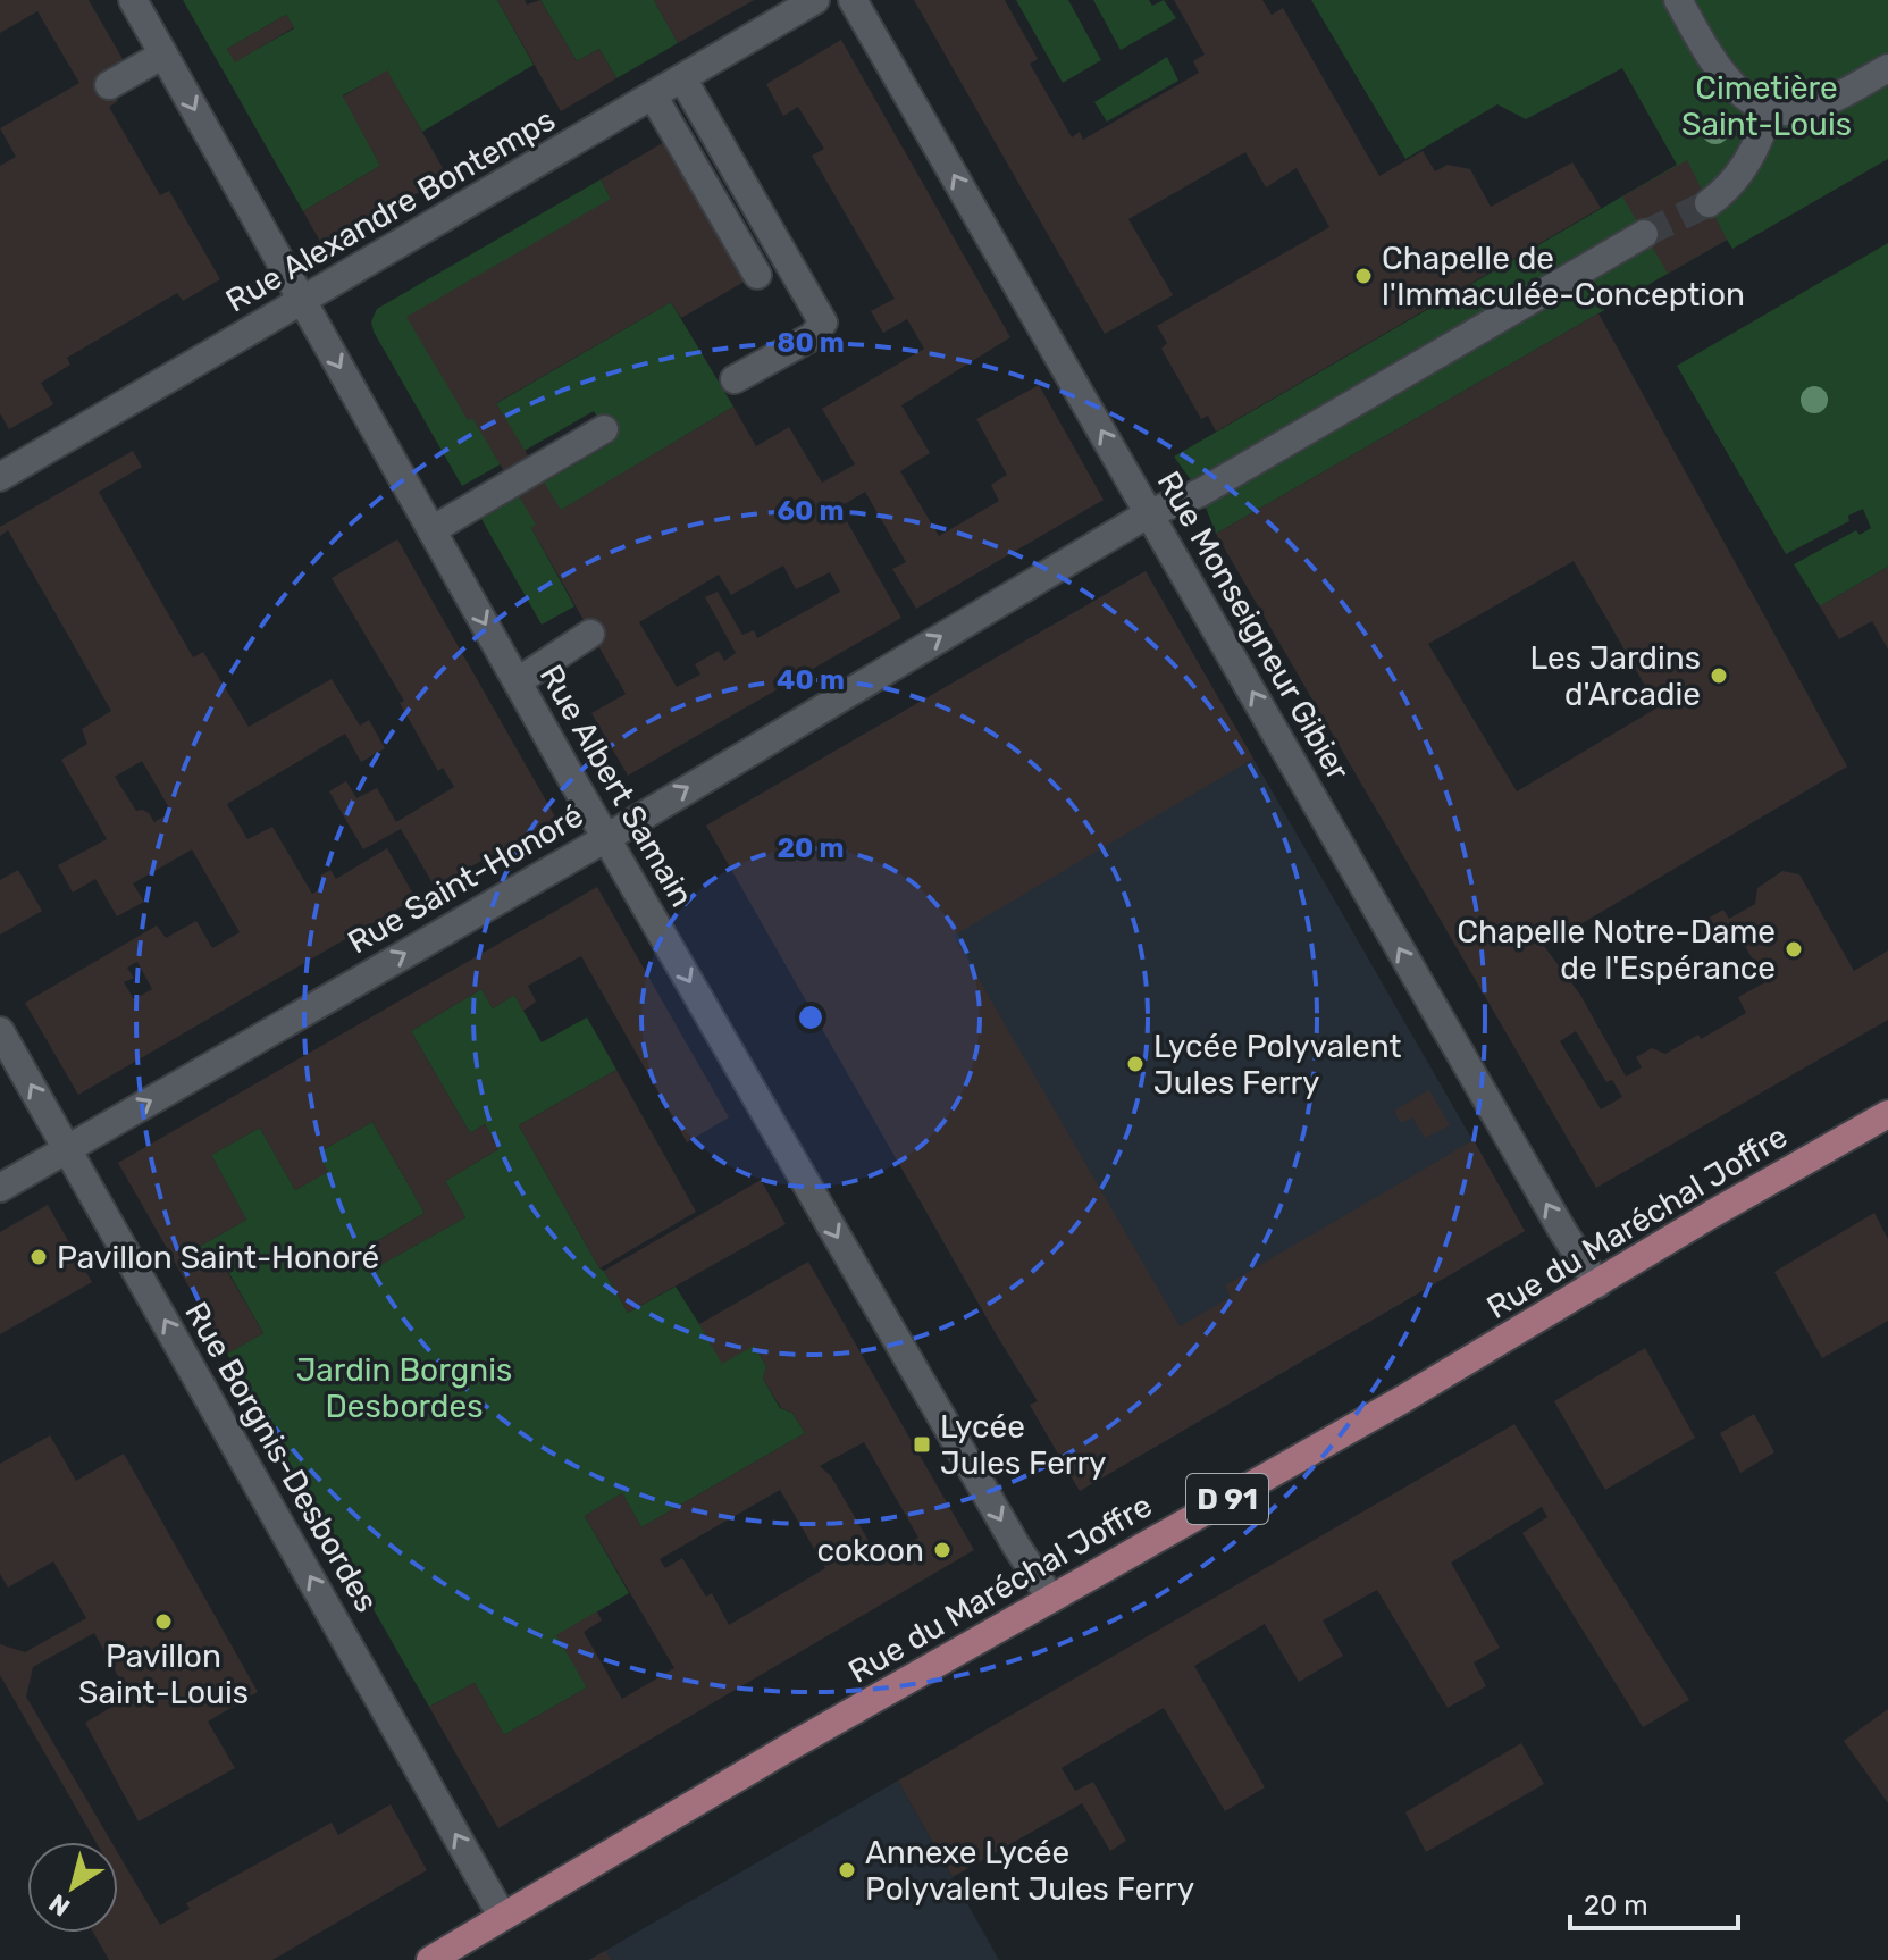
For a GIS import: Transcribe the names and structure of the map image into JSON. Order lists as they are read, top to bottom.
{
  "streets": {
    "main road": ["Rue du Maréchal Joffre", "D 91"],
    "street": [
      "Rue Alexandre Bontemps",
      "Rue Monseigneur Gibier",
      "Rue Albert Samain",
      "Rue Saint-Honoré",
      "Rue Borgnis-Desbordes"
    ]
  },
  "crossings": [
    ["Rue Alexandre Bontemps", "Rue Albert Samain"],
    ["Rue Monseigneur Gibier", "Rue Saint-Honoré"],
    ["Rue Monseigneur Gibier", "Rue du Maréchal Joffre"],
    ["Rue Albert Samain", "Rue Saint-Honoré"],
    ["Rue Albert Samain", "Rue du Maréchal Joffre"],
    ["Rue Saint-Honoré", "Rue Borgnis-Desbordes"],
    ["Rue du Maréchal Joffre", "Rue Borgnis-Desbordes"]
  ],
  "one_way": [
    "Rue Monseigneur Gibier",
    "Rue Albert Samain",
    "Rue Saint-Honoré",
    "Rue Borgnis-Desbordes"
  ],
  "parks": ["Cimetière Saint-Louis", "Jardin Borgnis Desbordes"],
  "places": {
    "other": [
      "Chapelle de l'Immaculée-Conception",
      "Les Jardins d'Arcadie",
      "Chapelle Notre-Dame de l'Espérance",
      "Lycée Polyvalent Jules Ferry",
      "Pavillon Saint-Honoré",
      "cokoon",
      "Pavillon Saint-Louis",
      "Annexe Lycée Polyvalent Jules Ferry"
    ],
    "transit": ["Lycée Jules Ferry"]
  },
  "scale_bar": "20 m",
  "north": "bottom left",
  "rings": [
    "80 m",
    "60 m",
    "40 m",
    "20 m"
  ]
}
